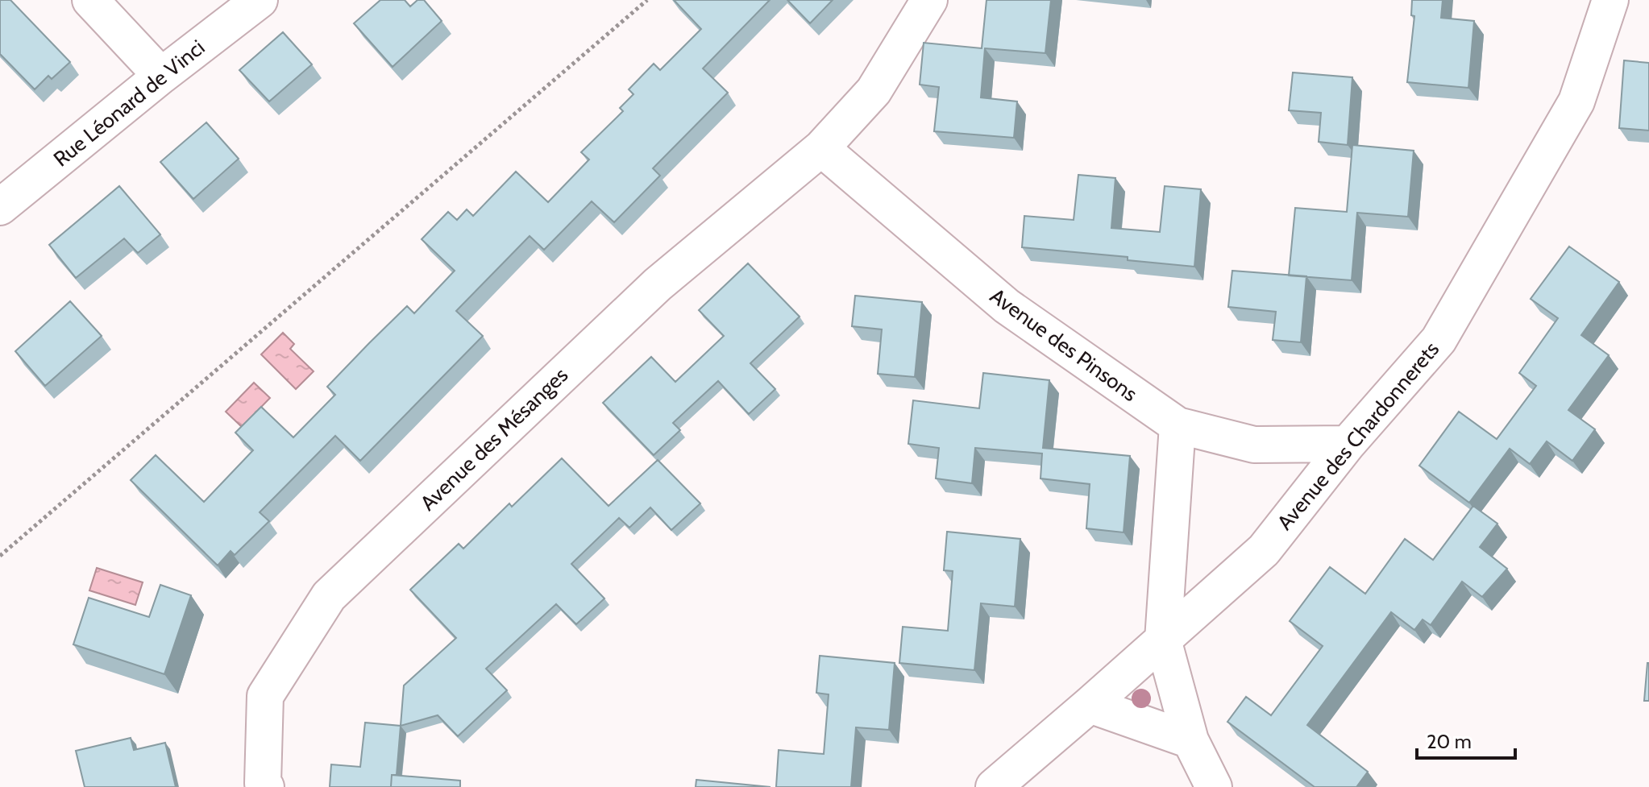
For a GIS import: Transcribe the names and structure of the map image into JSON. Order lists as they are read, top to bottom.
{
  "streets": {
    "street": [
      "Rue Léonard de Vinci",
      "Avenue des Pinsons",
      "Avenue des Chardonnerets",
      "Avenue des Mésanges"
    ]
  },
  "crossings": [
    ["Avenue des Pinsons", "Avenue des Chardonnerets"],
    ["Avenue des Pinsons", "Avenue des Mésanges"]
  ],
  "scale_bar": "20 m"
}
